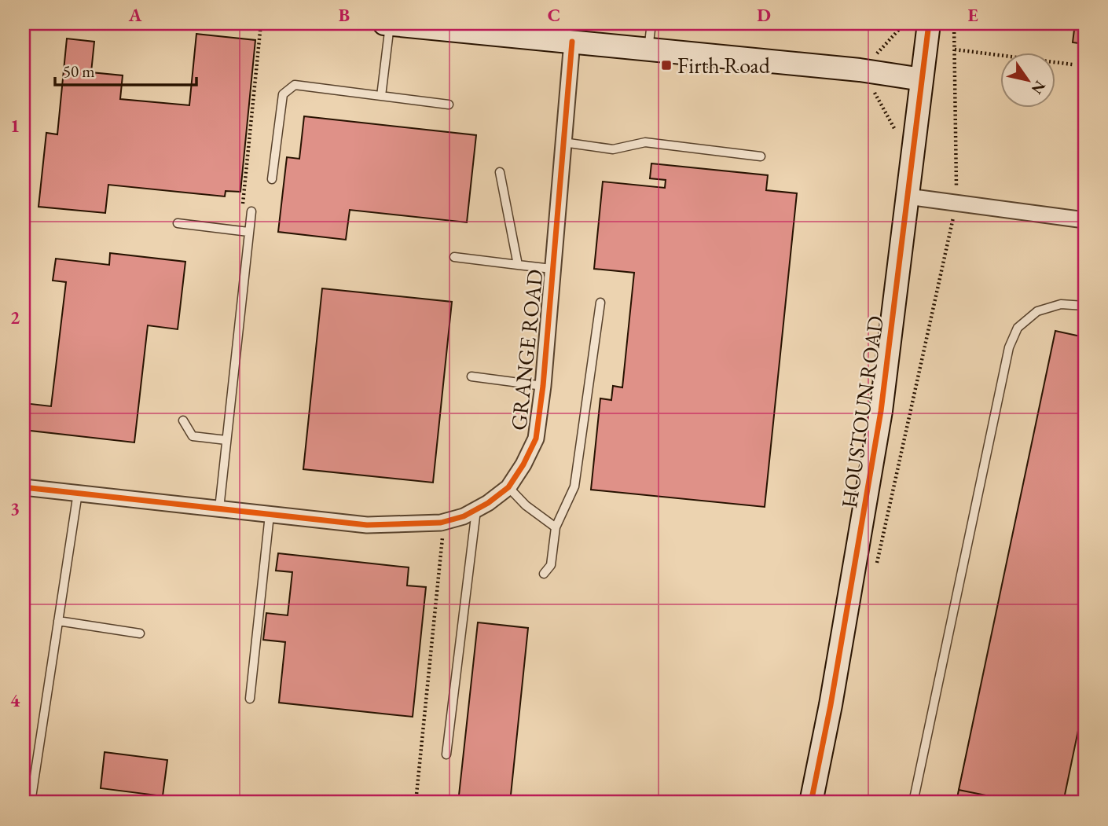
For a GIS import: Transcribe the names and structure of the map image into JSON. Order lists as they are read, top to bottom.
{
  "streets": {
    "street": ["GRANGE ROAD", "HOUSTOUN ROAD"]
  },
  "places": {
    "transit": ["Firth Road"]
  },
  "scale_bar": "50 m",
  "north": "bottom right",
  "grid": {
    "columns": [
      "A",
      "B",
      "C",
      "D",
      "E"
    ],
    "rows": [
      "1",
      "2",
      "3",
      "4"
    ]
  }
}
